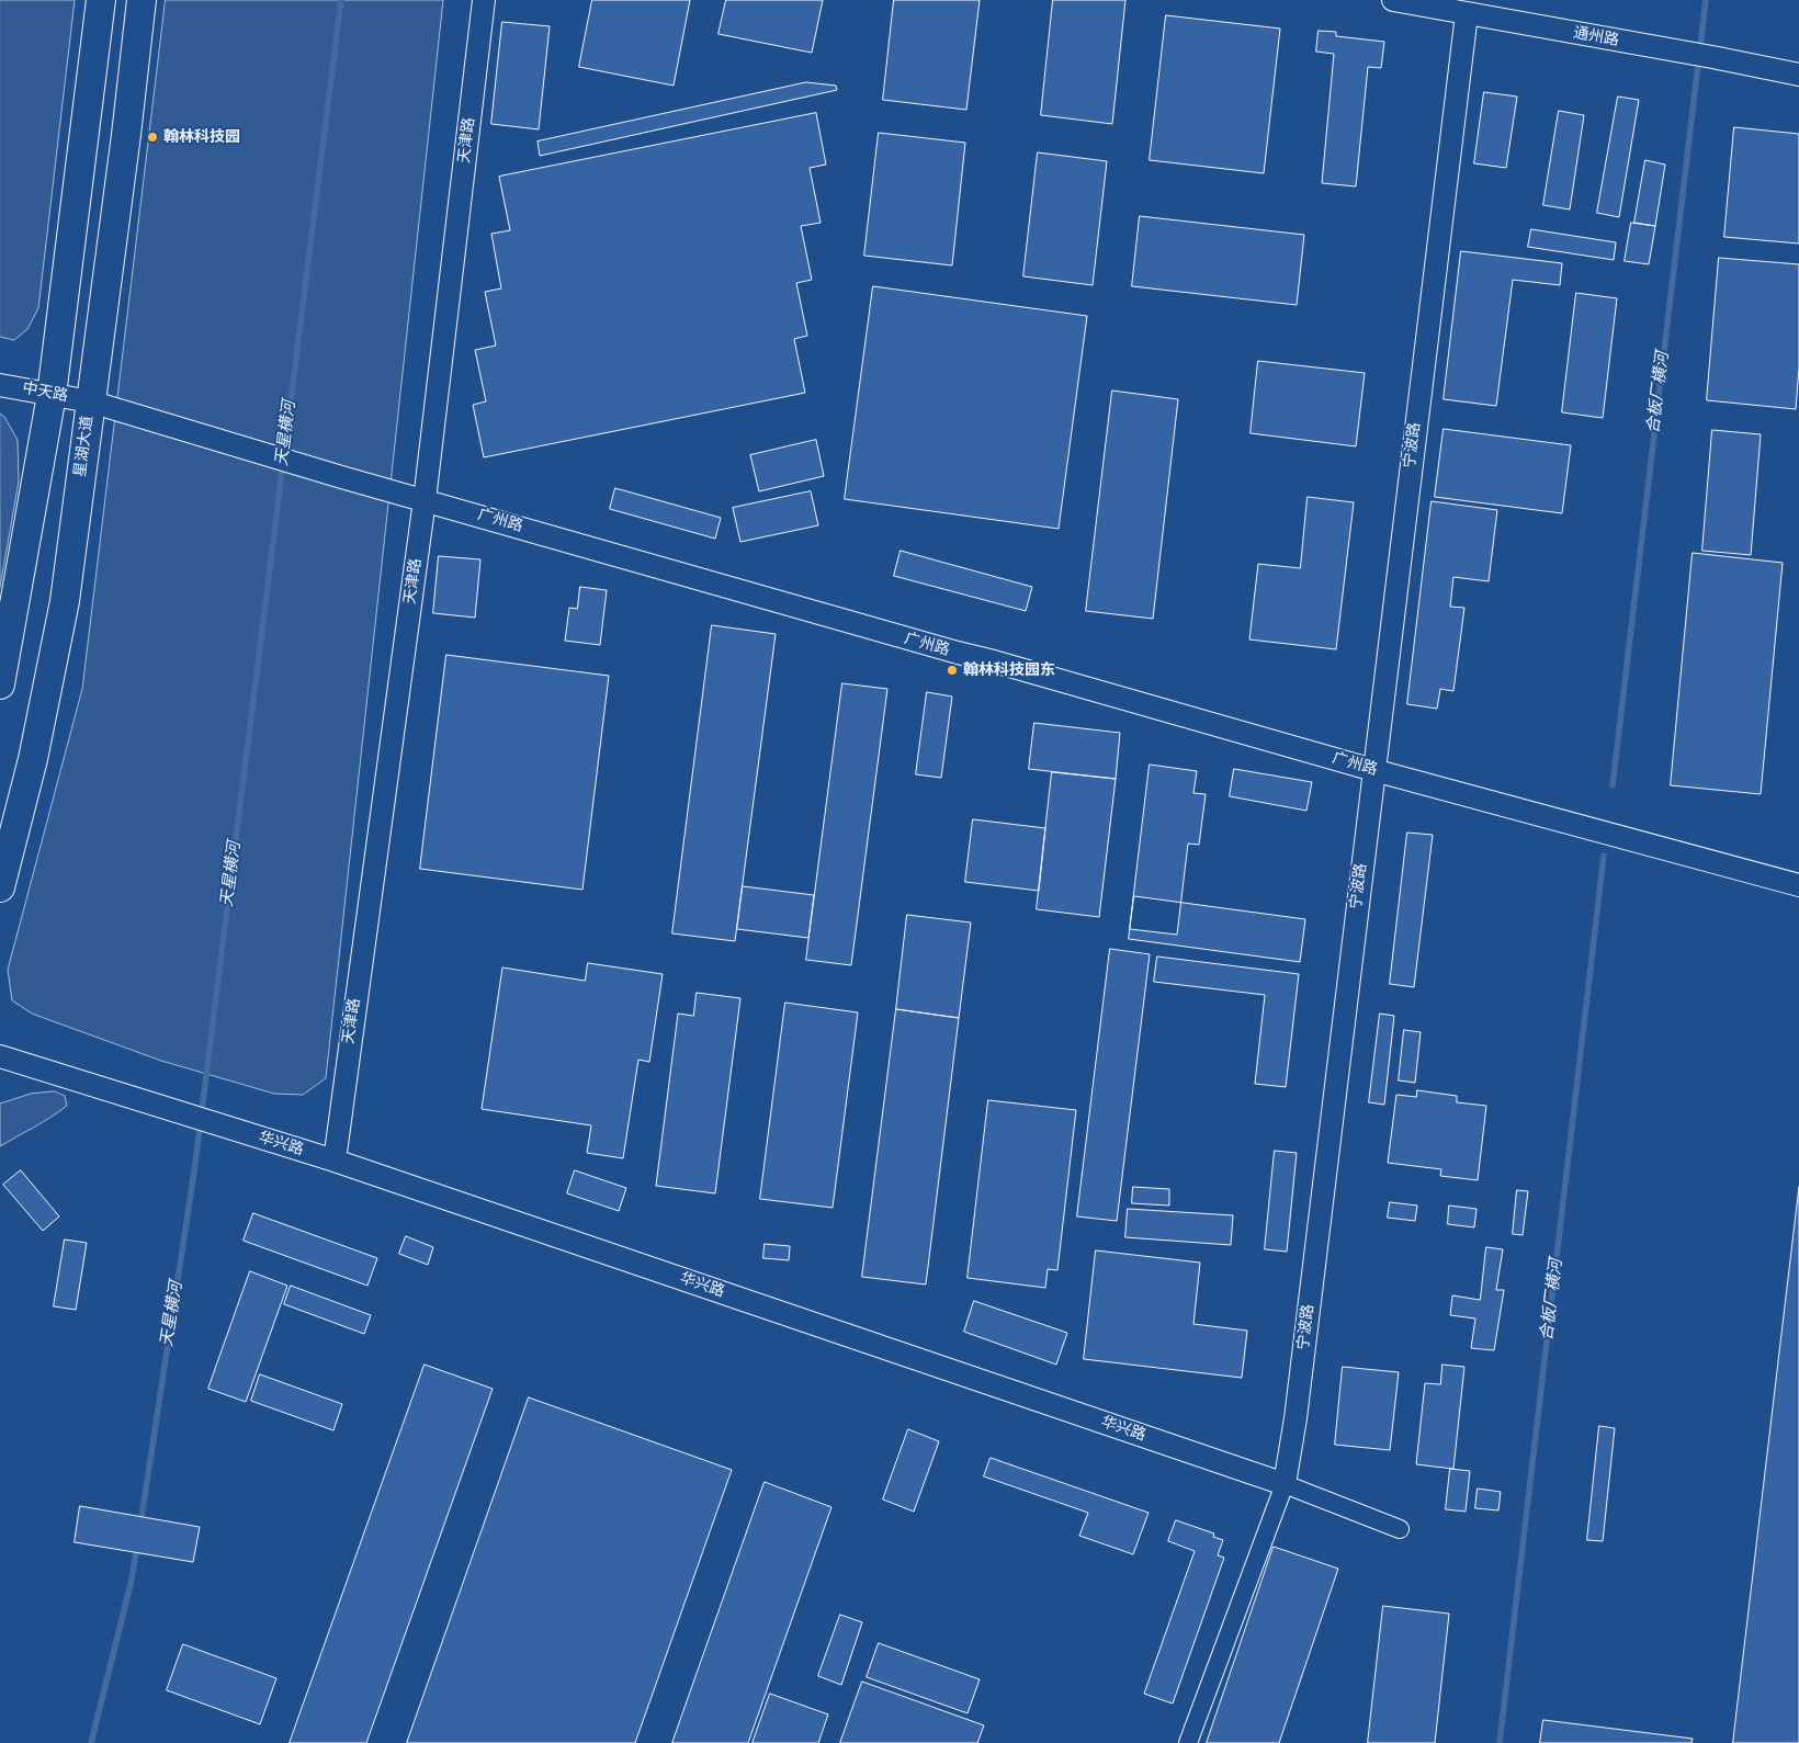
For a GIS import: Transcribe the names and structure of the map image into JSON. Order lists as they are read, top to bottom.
{
  "streets": {
    "main road": ["星湖大道"],
    "street": [
      "通州路",
      "天津路",
      "中天路",
      "宁波路",
      "广州路",
      "华兴路"
    ]
  },
  "crossings": [
    ["通州路", "宁波路"],
    ["天津路", "广州路"],
    ["天津路", "华兴路"],
    ["中天路", "星湖大道"],
    ["中天路", "广州路"],
    ["宁波路", "广州路"],
    ["宁波路", "华兴路"],
    ["星湖大道", "广州路"]
  ],
  "water": ["合板厂横河", "天星横河"],
  "places": ["翰林科技园", "翰林科技园东"]
}
